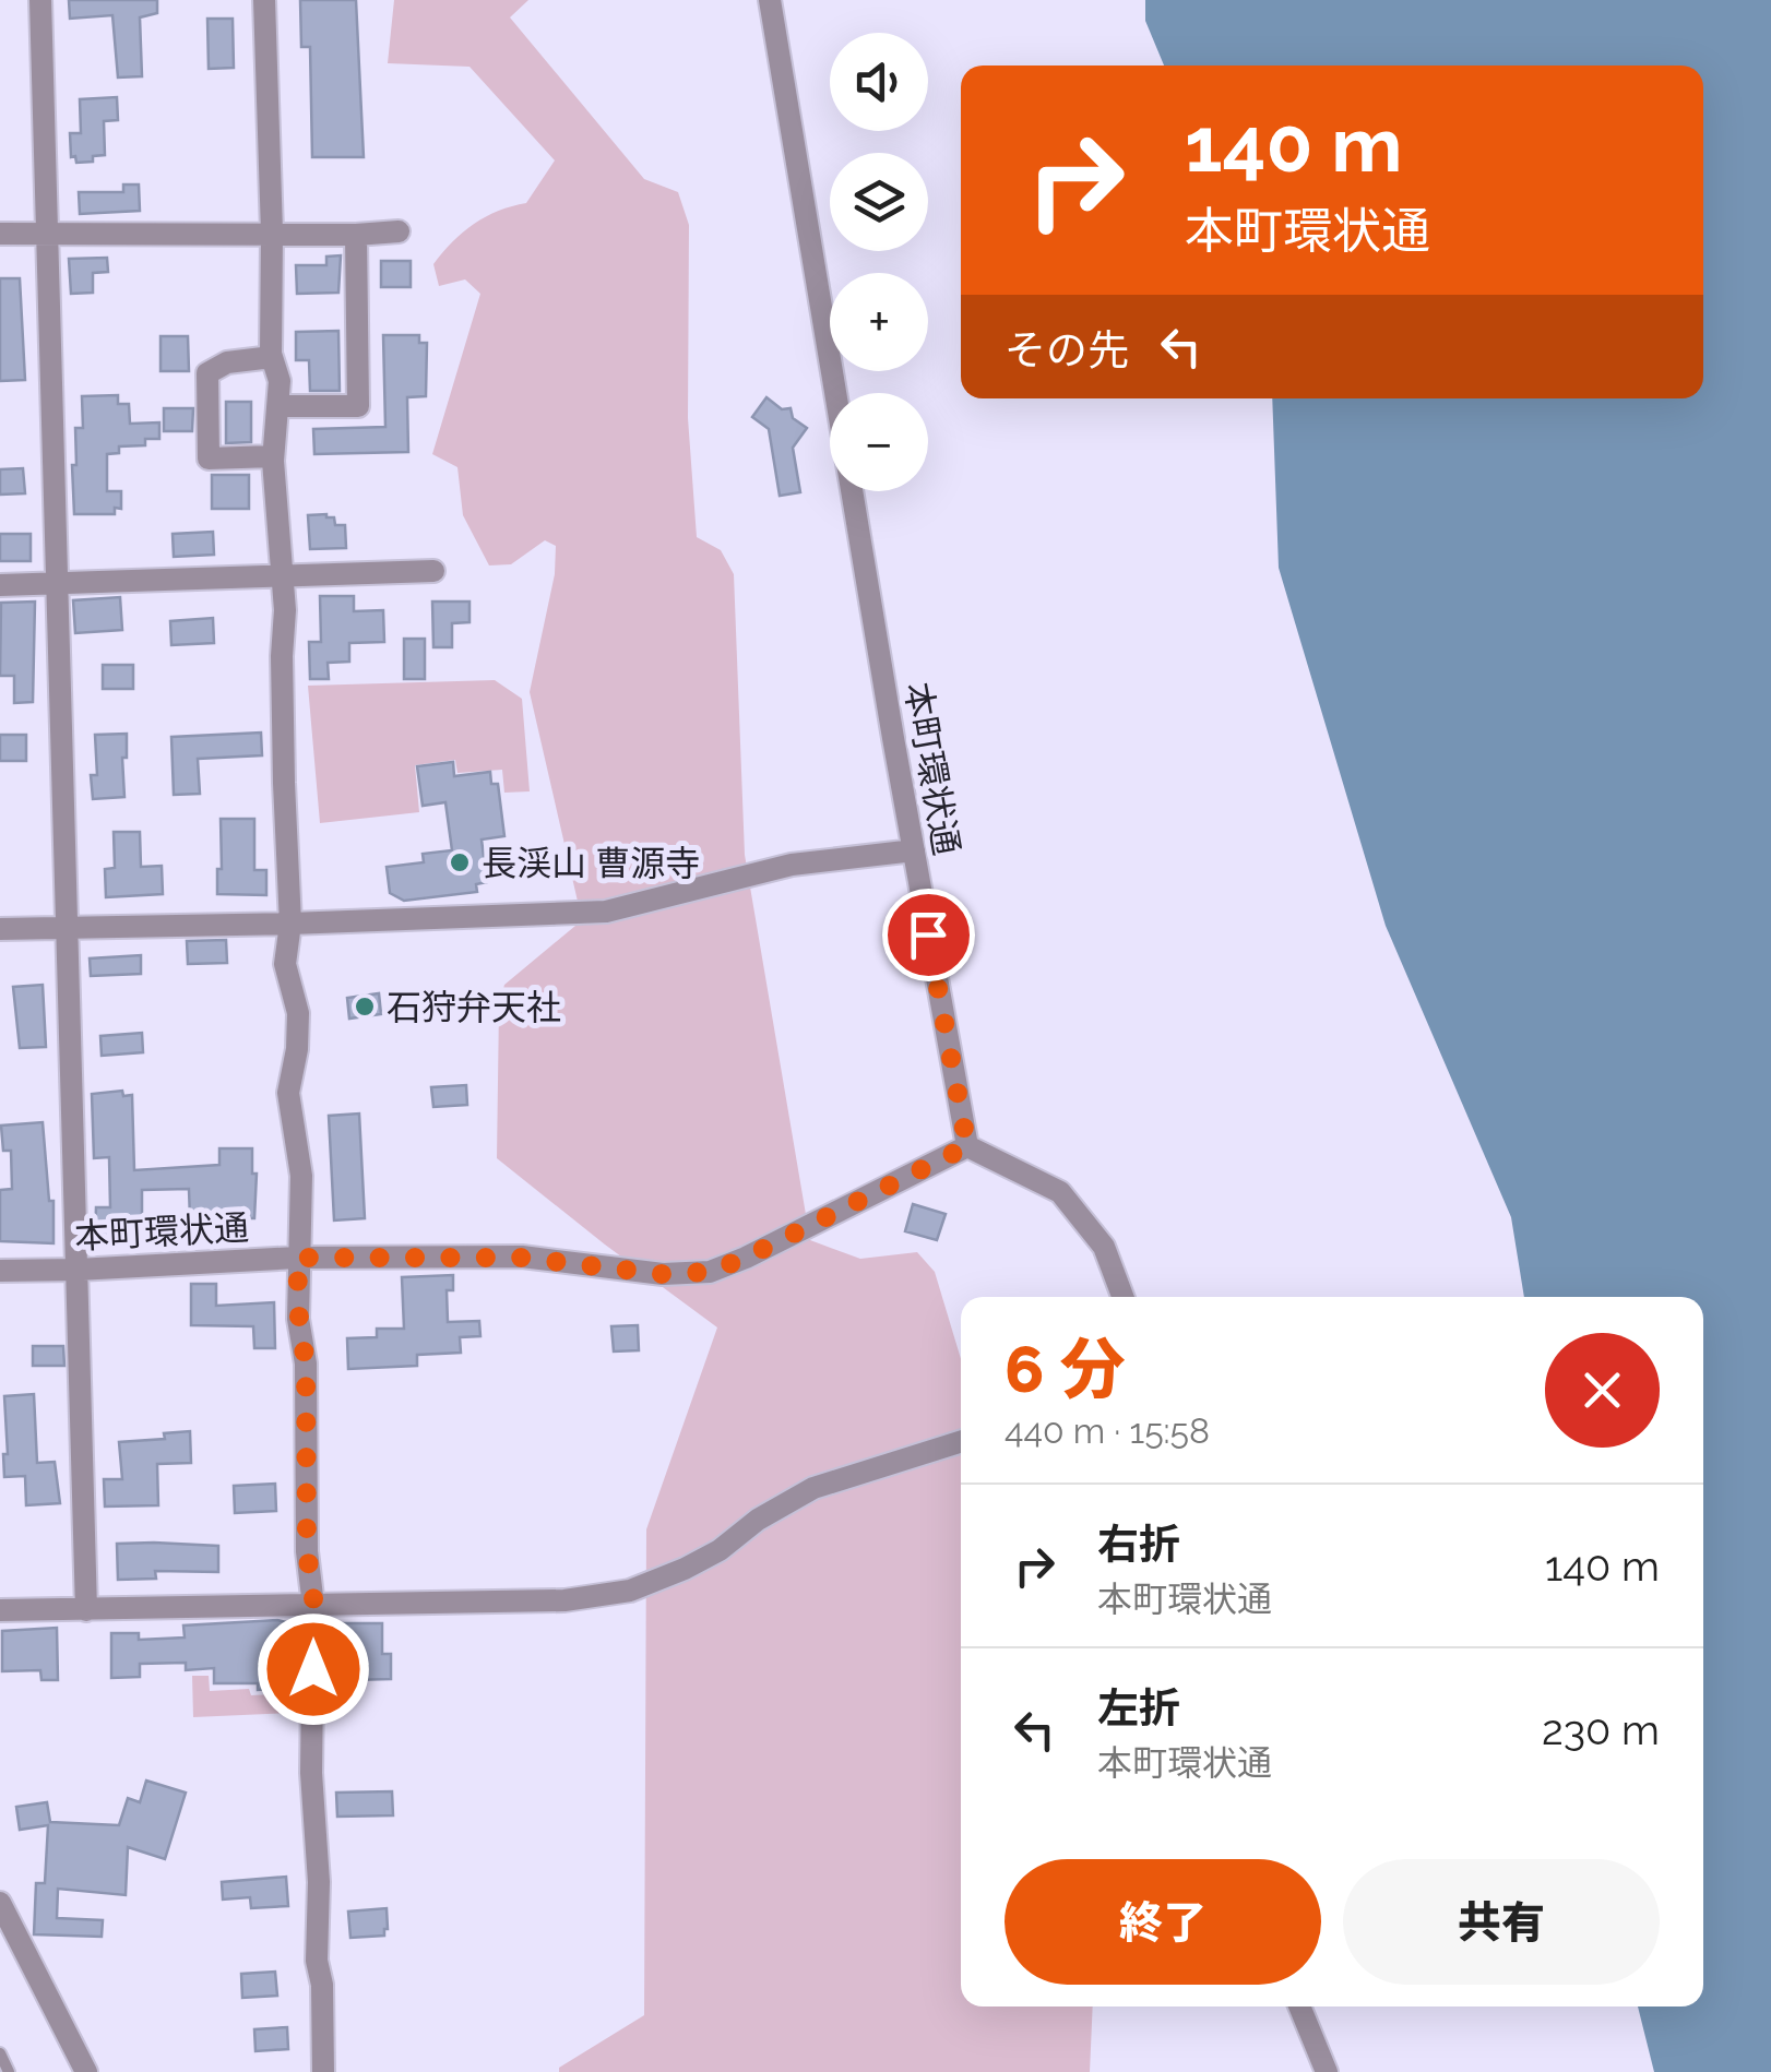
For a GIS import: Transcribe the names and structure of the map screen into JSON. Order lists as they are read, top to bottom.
{
  "streets": {
    "street": ["本町環状通"]
  },
  "places": ["長渓山 曹源寺", "石狩弁天社"],
  "page": {
    "map_buttons": ["+", "−"],
    "turn": ["140 m", "本町環状通"],
    "then": "その先",
    "heading": ["6 分", "440 m · 15:58"],
    "list": [
      {
        "name": "右折",
        "note": "本町環状通",
        "value": "140 m"
      },
      {
        "name": "左折",
        "note": "本町環状通",
        "value": "230 m"
      }
    ],
    "buttons": ["終了", "共有"]
  }
}
